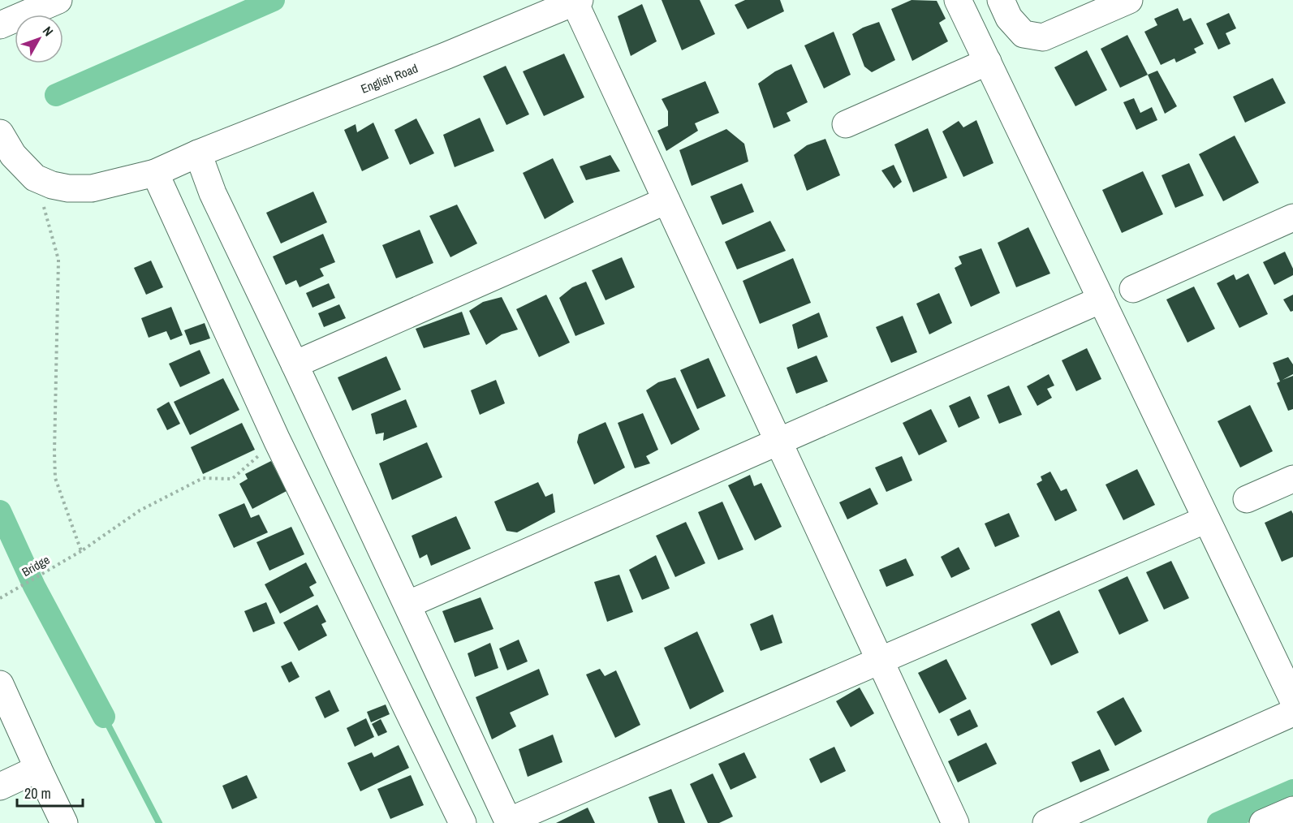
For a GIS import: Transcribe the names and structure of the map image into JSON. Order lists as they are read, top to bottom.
{
  "streets": {
    "street": ["English Road"],
    "path": ["Bridge"]
  },
  "scale_bar": "20 m",
  "north": "top right"
}
